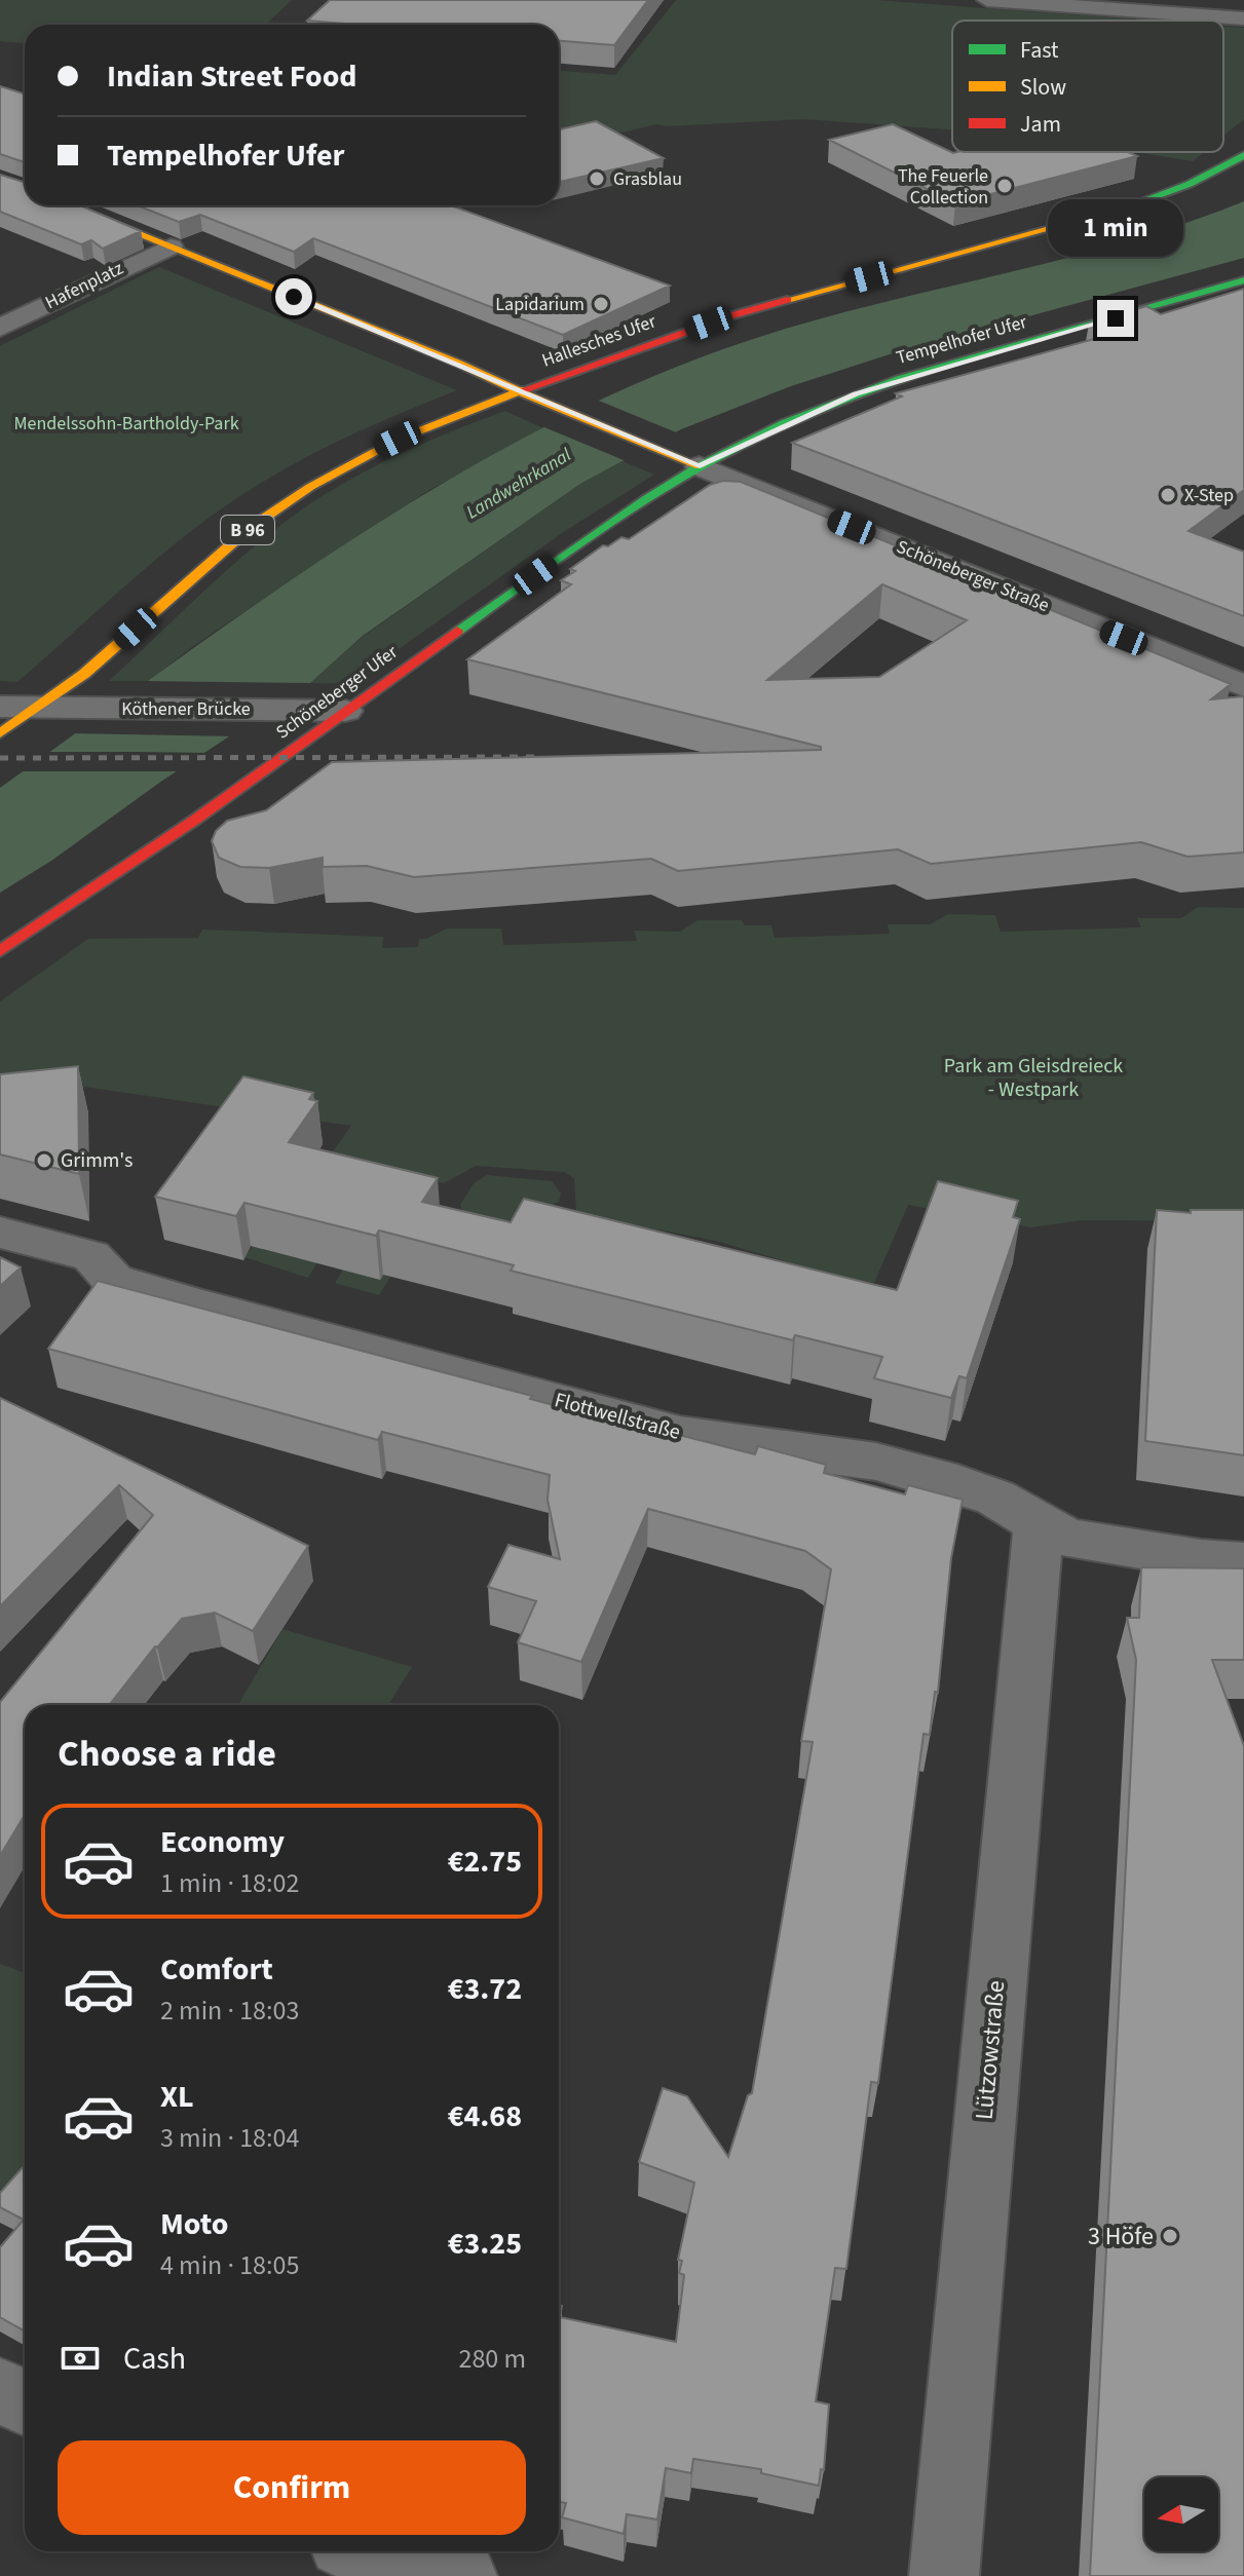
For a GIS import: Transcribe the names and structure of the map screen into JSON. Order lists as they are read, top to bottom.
{
  "streets": {
    "main road": [
      "Tempelhofer Ufer",
      "Hallesches Ufer",
      "B 96",
      "Schöneberger Straße",
      "Schöneberger Ufer"
    ],
    "street": [
      "Hafenplatz",
      "Köthener Brücke",
      "Flottwellstraße",
      "Lützowstraße"
    ]
  },
  "crossings": [
    ["Tempelhofer Ufer", "Schöneberger Straße"],
    ["Tempelhofer Ufer", "Schöneberger Ufer"],
    ["Hallesches Ufer", "B 96"],
    ["Hallesches Ufer", "Schöneberger Straße"],
    ["Hallesches Ufer", "Köthener Brücke"],
    ["B 96", "Köthener Brücke"],
    ["Schöneberger Straße", "Schöneberger Ufer"],
    ["Schöneberger Ufer", "Köthener Brücke"],
    ["Flottwellstraße", "Lützowstraße"]
  ],
  "water": ["Landwehrkanal"],
  "parks": ["Mendelssohn-Bartholdy-Park", "Park am Gleisdreieck - Westpark"],
  "places": [
    "Grasblau",
    "The Feuerle Collection",
    "Lapidarium",
    "X-Step",
    "Grimm's",
    "3 Höfe"
  ],
  "legend": ["Fast", "Slow", "Jam"],
  "north": "left",
  "page": {
    "banner": ["Indian Street Food", "Tempelhofer Ufer"],
    "bubble": "1 min",
    "heading": "Choose a ride",
    "list": [
      {
        "name": "Economy",
        "note": "1 min · 18:02",
        "value": "€2.75"
      },
      {
        "name": "Comfort",
        "note": "2 min · 18:03",
        "value": "€3.72"
      },
      {
        "name": "XL",
        "note": "3 min · 18:04",
        "value": "€4.68"
      },
      {
        "name": "Moto",
        "note": "4 min · 18:05",
        "value": "€3.25"
      }
    ],
    "pay": ["Cash", "280 m"],
    "buttons": "Confirm"
  }
}
